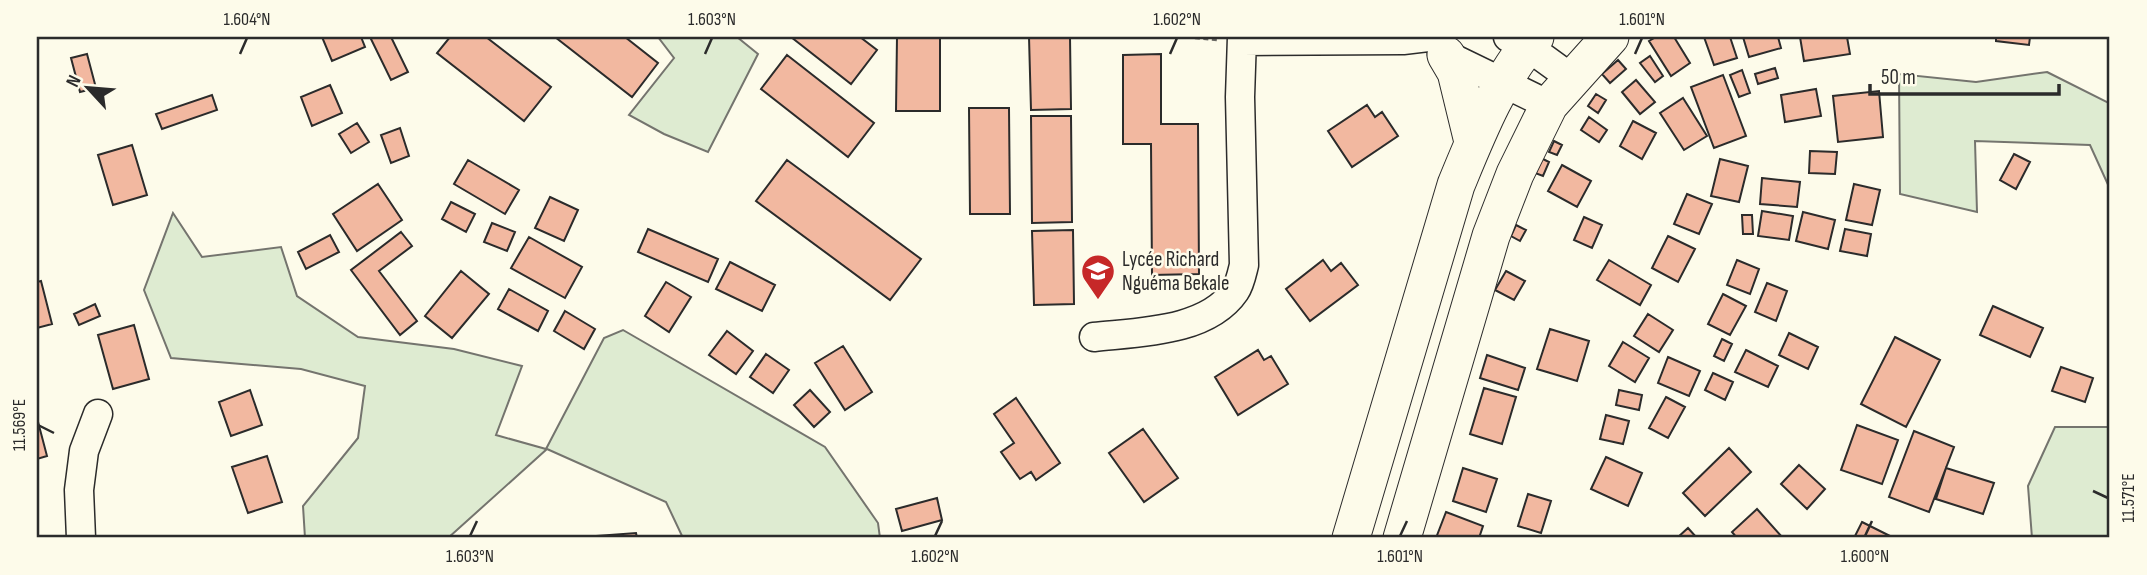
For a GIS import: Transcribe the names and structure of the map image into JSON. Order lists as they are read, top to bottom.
{
  "places": {
    "school or university": ["Lycée Richard Nguéma Bekale"]
  },
  "scale_bar": "50 m",
  "north": "top left",
  "coordinates": [
    "1.604°N",
    "1.603°N",
    "1.602°N",
    "1.601°N",
    "11.569°E",
    "11.571°E",
    "1.600°N"
  ]
}
